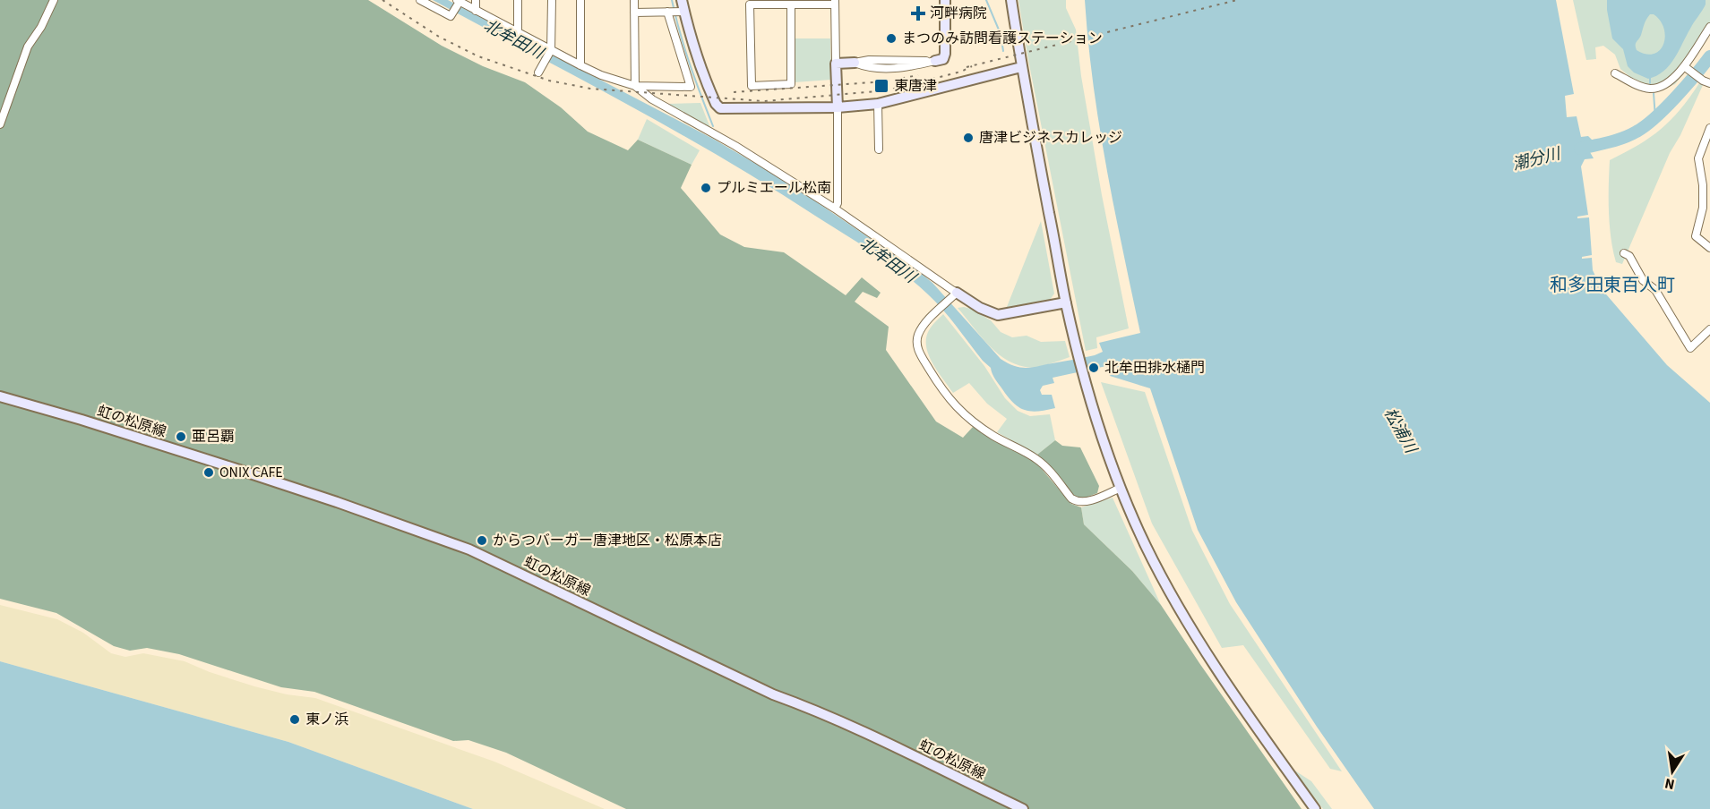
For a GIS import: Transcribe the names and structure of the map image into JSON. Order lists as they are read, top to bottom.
{
  "streets": {
    "street": ["虹の松原線"]
  },
  "districts": ["和多田東百人町"],
  "water": ["北牟田川", "潮分川", "松浦川"],
  "places": {
    "health": ["河畔病院"],
    "other": [
      "まつのみ訪問看護ステーション",
      "唐津ビジネスカレッジ",
      "プルミエール松南",
      "北牟田排水樋門",
      "亜呂覇",
      "ONIX CAFE",
      "からつバーガー唐津地区・松原本店",
      "東ノ浜"
    ],
    "transit": ["東唐津"]
  },
  "north": "bottom"
}
